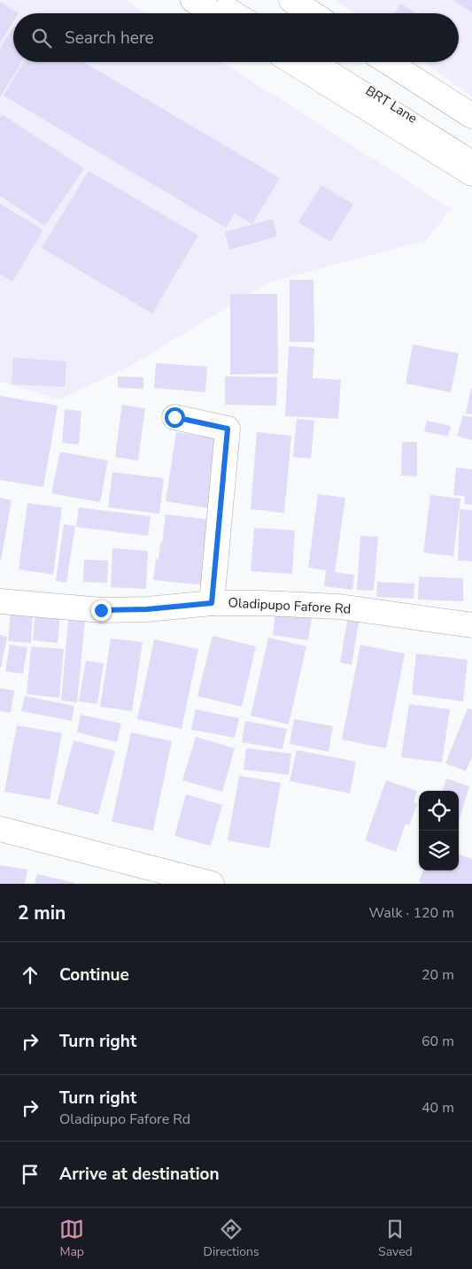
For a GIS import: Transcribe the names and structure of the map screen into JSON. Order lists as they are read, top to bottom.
{
  "streets": {
    "main road": ["Oladipupo Fafore Rd"],
    "lane": ["BRT Lane"]
  },
  "page": {
    "search": "Search here",
    "heading": ["2 min", "Walk · 120 m"],
    "list": [
      ["Continue", "20 m"],
      ["Turn right", "60 m"],
      ["Turn right", "Oladipupo Fafore Rd", "40 m"],
      "Arrive at destination"
    ],
    "nav": ["Map", "Directions", "Saved"]
  }
}
